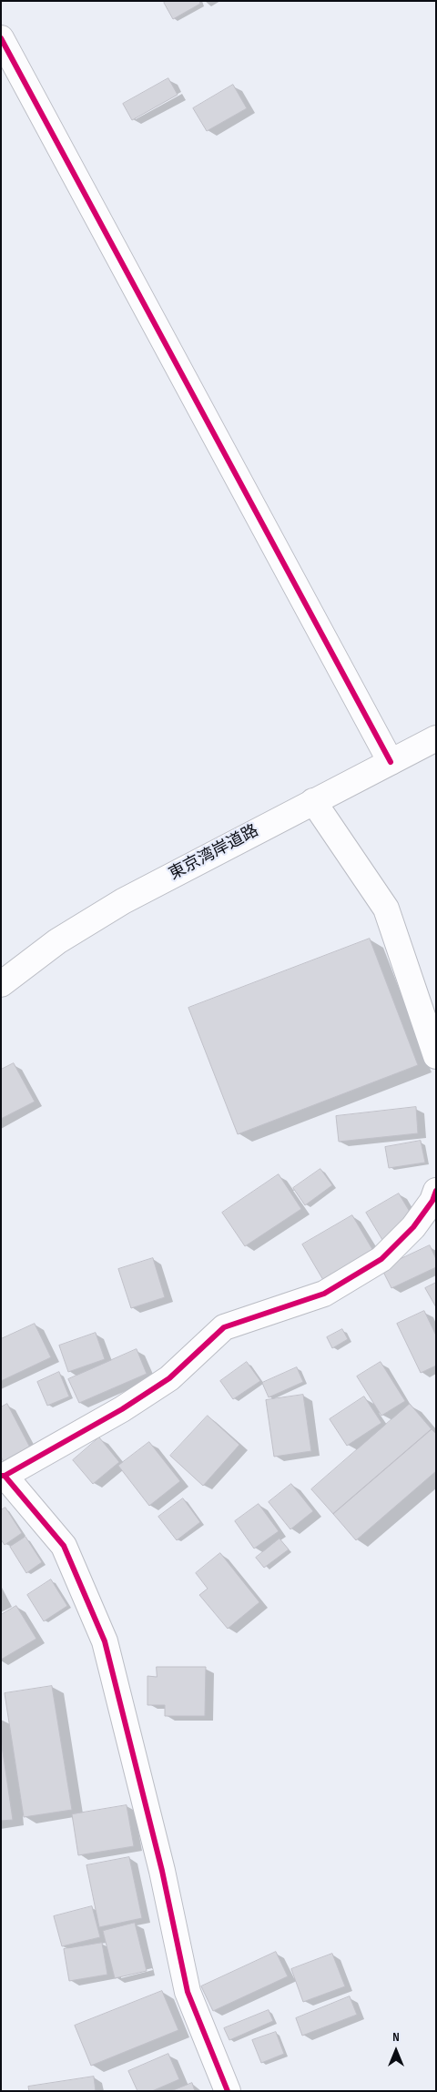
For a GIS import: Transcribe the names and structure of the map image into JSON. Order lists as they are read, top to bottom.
{
  "streets": {
    "main road": ["東京湾岸道路"]
  },
  "north": "top"
}
